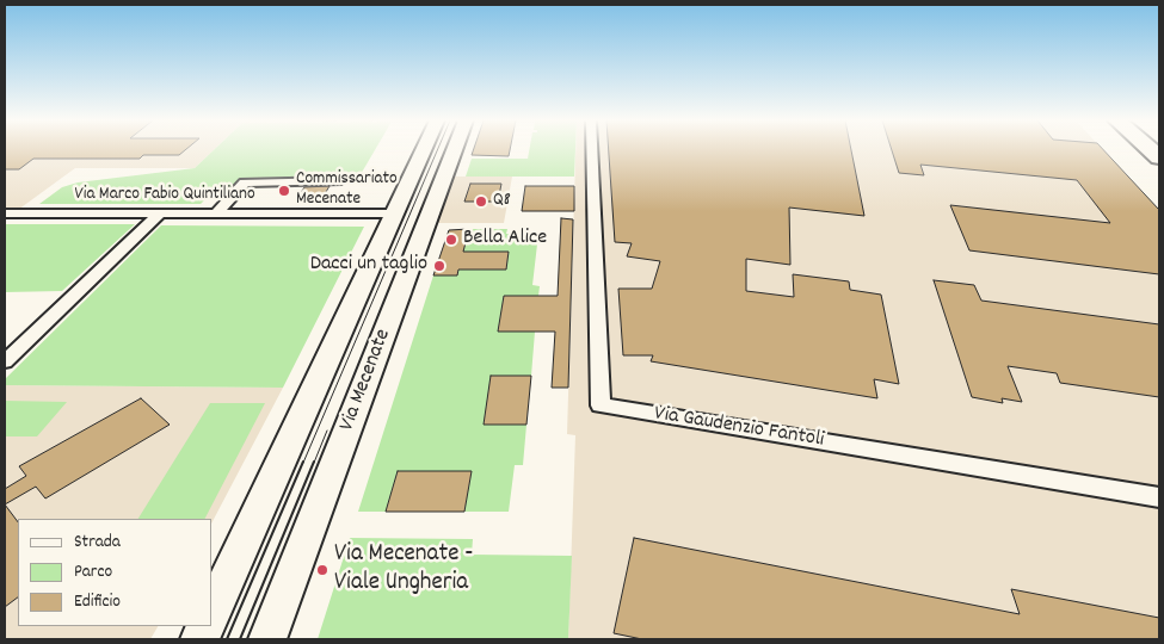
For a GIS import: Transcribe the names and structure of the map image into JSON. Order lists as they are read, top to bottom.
{
  "streets": {
    "main road": ["Via Mecenate"],
    "street": ["Via Marco Fabio Quintiliano", "Via Gaudenzio Fantoli"]
  },
  "crossings": [
    ["Via Marco Fabio Quintiliano", "Via Mecenate"]
  ],
  "places": [
    "Commissariato Mecenate",
    "Q8",
    "Bella Alice",
    "Dacci un taglio",
    "Via Mecenate - Viale Ungheria"
  ],
  "legend": ["Strada", "Parco", "Edificio"]
}
